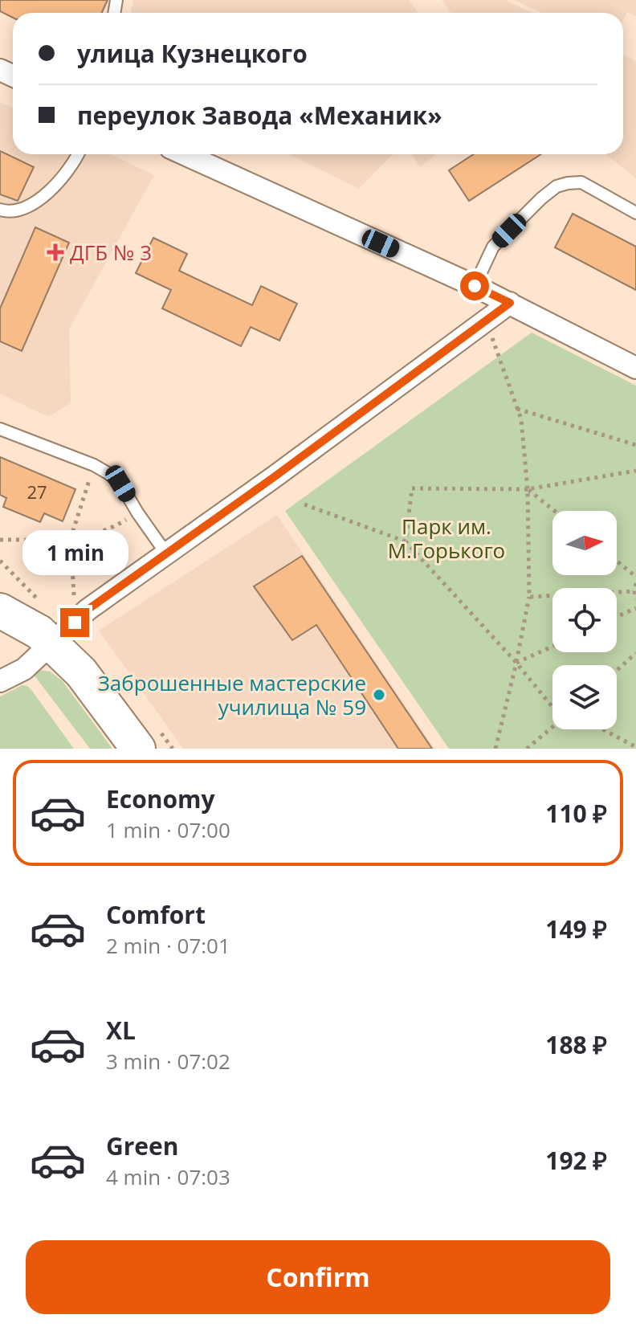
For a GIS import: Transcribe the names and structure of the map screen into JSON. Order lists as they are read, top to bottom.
{
  "parks": ["Парк им. М.Горького"],
  "places": {
    "health": ["ДГБ № 3"],
    "other": ["Заброшенные мастерские училища № 59"]
  },
  "house_numbers": ["27"],
  "north": "right",
  "page": {
    "banner": ["улица Кузнецкого", "переулок Завода «Механик»"],
    "bubble": "1 min",
    "list": [
      {
        "name": "Economy",
        "note": "1 min · 07:00",
        "value": "110 ₽"
      },
      {
        "name": "Comfort",
        "note": "2 min · 07:01",
        "value": "149 ₽"
      },
      {
        "name": "XL",
        "note": "3 min · 07:02",
        "value": "188 ₽"
      },
      {
        "name": "Green",
        "note": "4 min · 07:03",
        "value": "192 ₽"
      }
    ],
    "buttons": "Confirm"
  }
}
